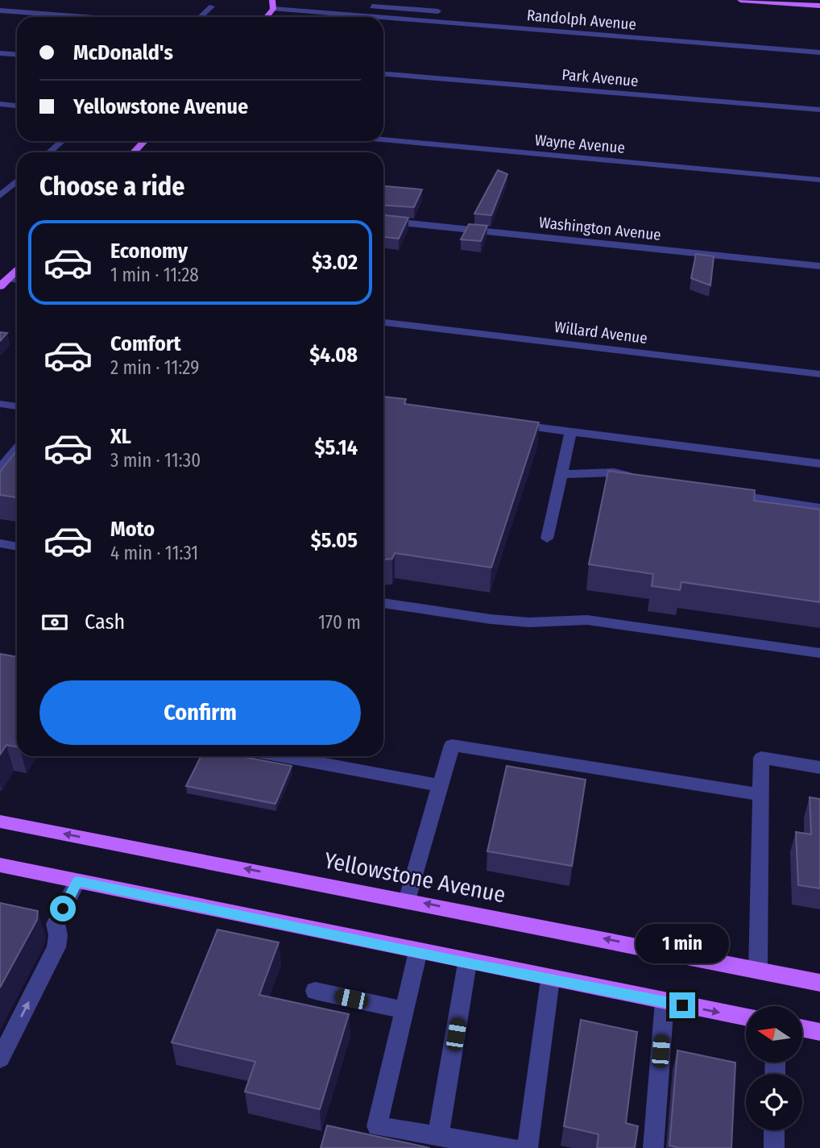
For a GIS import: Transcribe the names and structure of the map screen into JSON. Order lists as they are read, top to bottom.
{
  "streets": {
    "main road": ["Yellowstone Avenue"],
    "street": [
      "Randolph Avenue",
      "Park Avenue",
      "Wayne Avenue",
      "Washington Avenue",
      "Willard Avenue"
    ]
  },
  "north": "left",
  "page": {
    "banner": ["McDonald's", "Yellowstone Avenue"],
    "heading": "Choose a ride",
    "list": [
      {
        "name": "Economy",
        "note": "1 min · 11:28",
        "value": "$3.02"
      },
      {
        "name": "Comfort",
        "note": "2 min · 11:29",
        "value": "$4.08"
      },
      {
        "name": "XL",
        "note": "3 min · 11:30",
        "value": "$5.14"
      },
      {
        "name": "Moto",
        "note": "4 min · 11:31",
        "value": "$5.05"
      }
    ],
    "pay": ["Cash", "170 m"],
    "buttons": "Confirm",
    "bubble": "1 min"
  }
}
